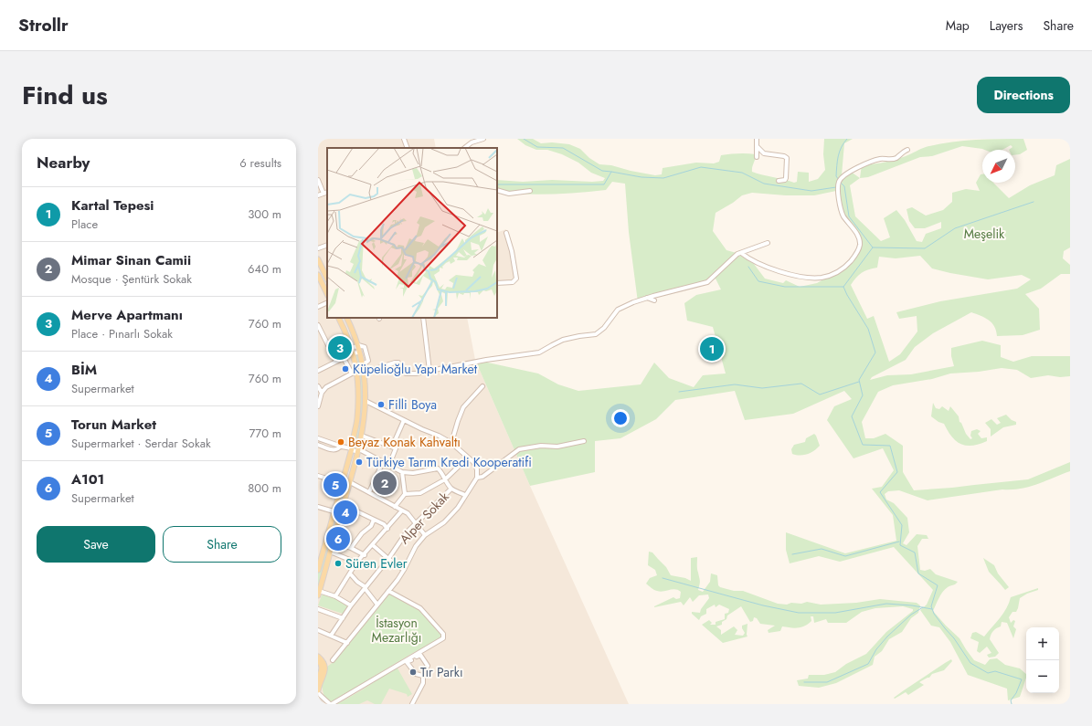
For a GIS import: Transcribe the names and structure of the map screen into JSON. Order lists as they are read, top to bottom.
{
  "streets": {
    "street": ["Alper Sokak"]
  },
  "parks": ["Meşelik", "İstasyon Mezarlığı"],
  "places": [
    "Küpelioğlu Yapı Market",
    "Filli Boya",
    "Beyaz Konak Kahvaltı",
    "Türkiye Tarım Kredi Kooperatifi",
    "Süren Evler",
    "Tır Parkı"
  ],
  "north": "bottom left",
  "page": {
    "header": "Strollr",
    "nav": ["Map", "Layers", "Share"],
    "title": "Find us",
    "buttons": [
      "Directions",
      ["Save", "Share"]
    ],
    "heading": ["Nearby", "6 results"],
    "list": [
      {
        "mark": "1",
        "name": "Kartal Tepesi",
        "note": "Place",
        "value": "300 m"
      },
      {
        "mark": "2",
        "name": "Mimar Sinan Camii",
        "note": "Mosque · Şentürk Sokak",
        "value": "640 m"
      },
      {
        "mark": "3",
        "name": "Merve Apartmanı",
        "note": "Place · Pınarlı Sokak",
        "value": "760 m"
      },
      {
        "mark": "4",
        "name": "BİM",
        "note": "Supermarket",
        "value": "760 m"
      },
      {
        "mark": "5",
        "name": "Torun Market",
        "note": "Supermarket · Serdar Sokak",
        "value": "770 m"
      },
      {
        "mark": "6",
        "name": "A101",
        "note": "Supermarket",
        "value": "800 m"
      }
    ],
    "pins": [
      "3",
      "1",
      "2",
      "5",
      "4",
      "6"
    ],
    "map_buttons": ["+", "−"]
  }
}
